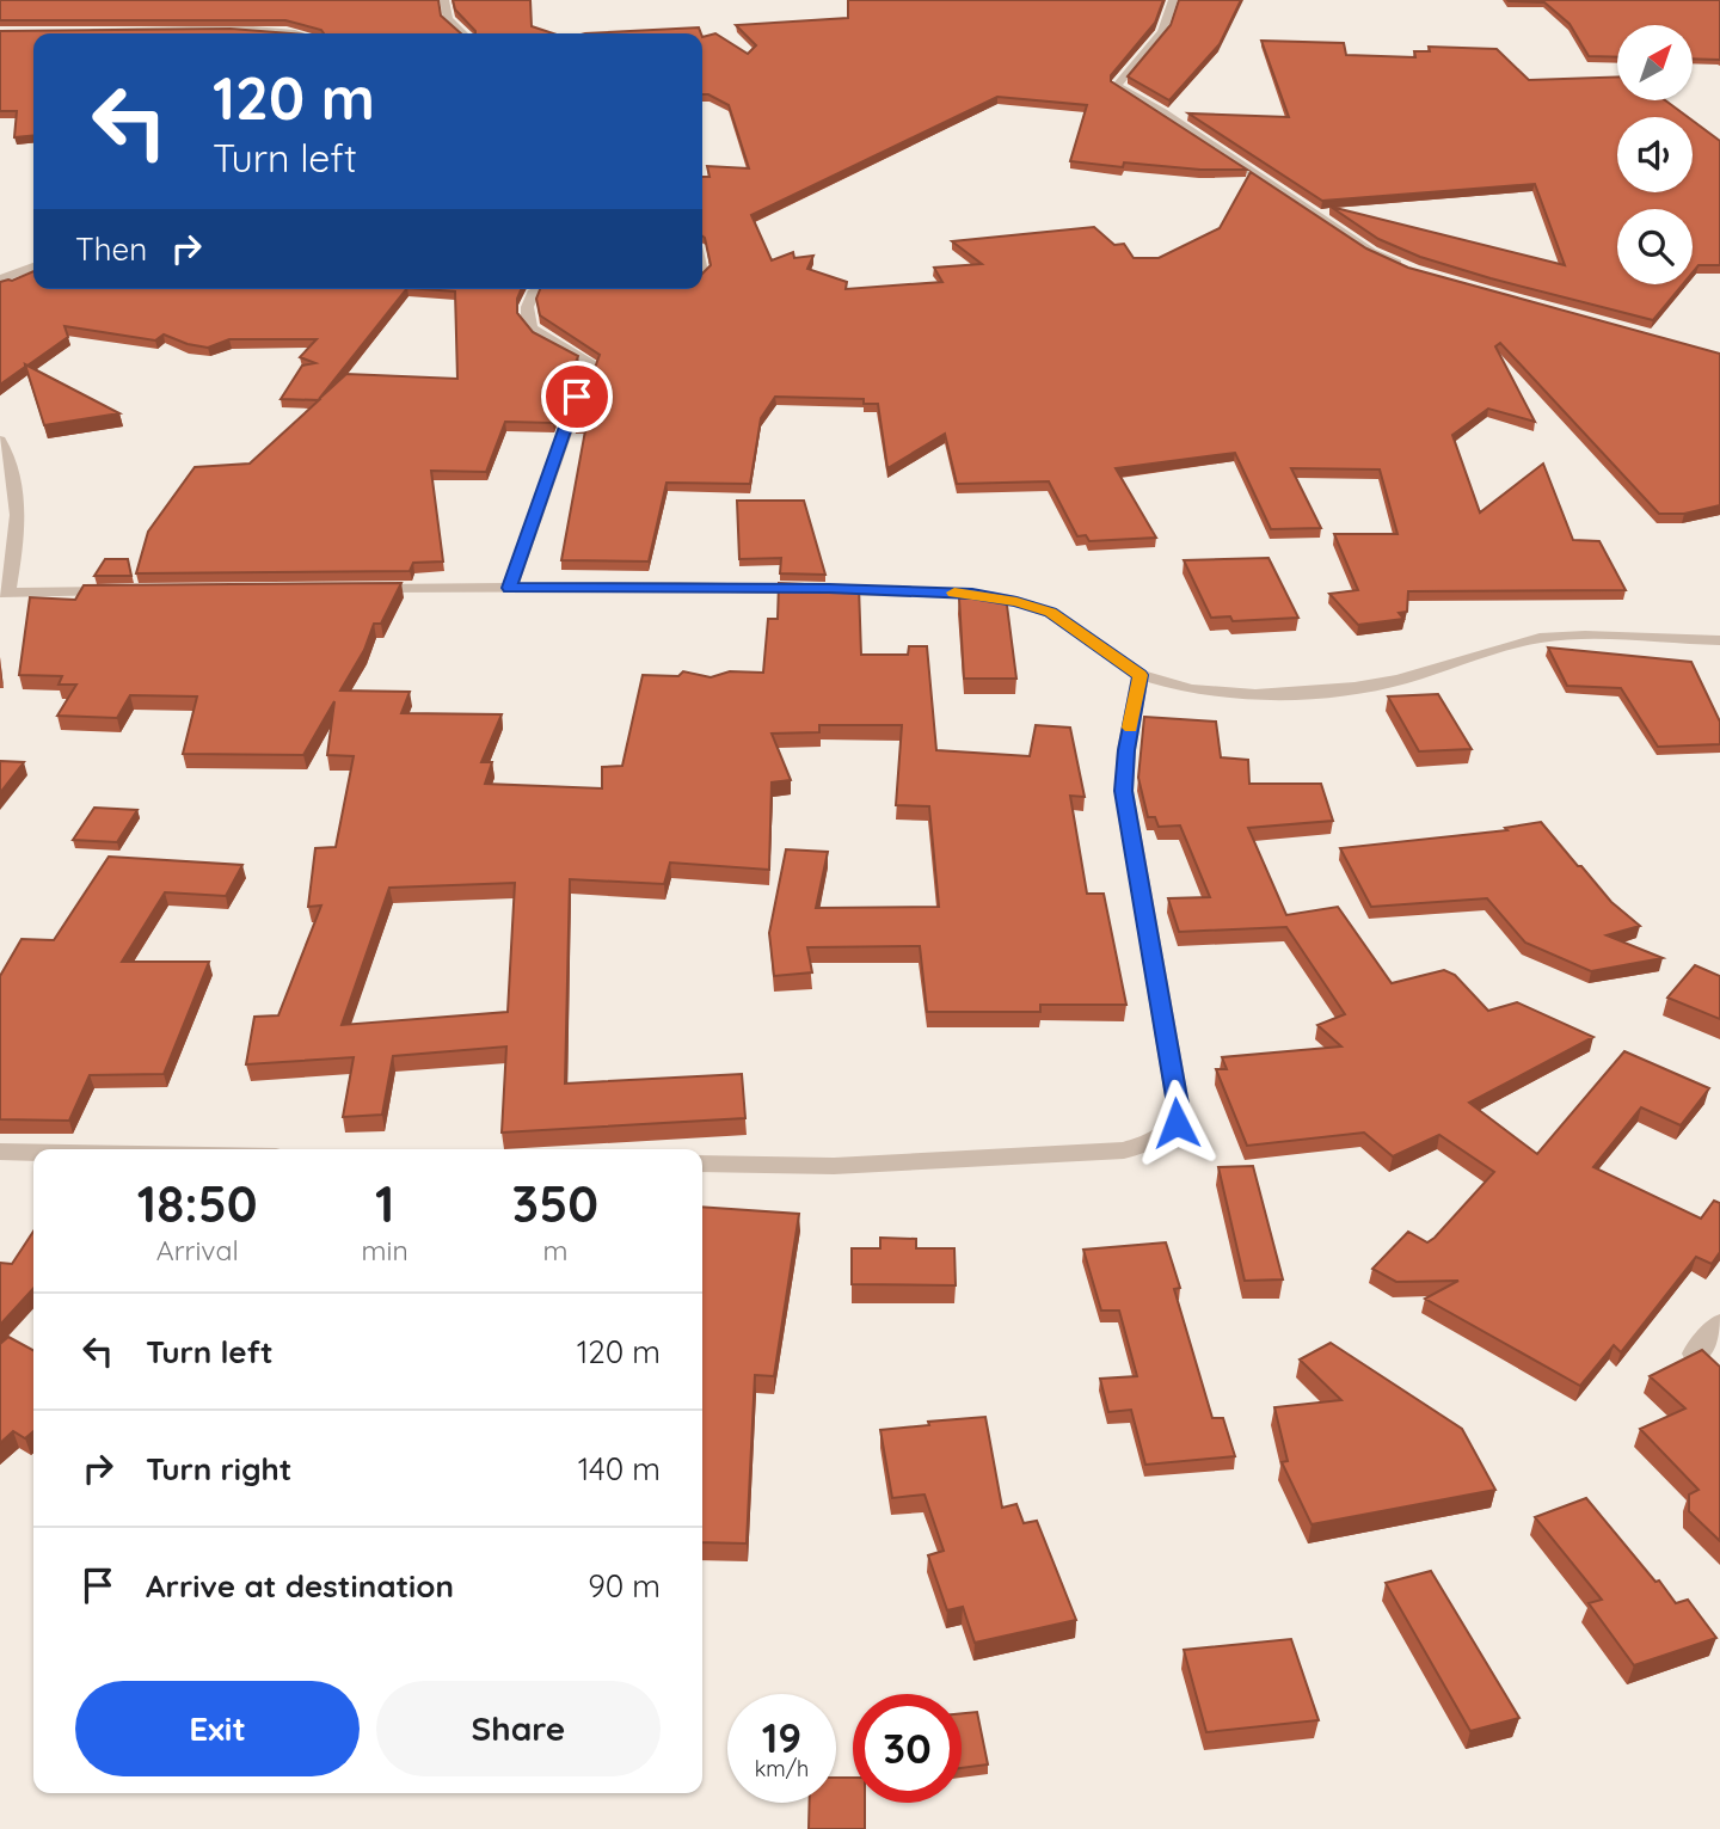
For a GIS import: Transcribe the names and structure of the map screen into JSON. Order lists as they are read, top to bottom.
{
  "north": "top right",
  "page": {
    "turn": ["120 m", "Turn left"],
    "then": "Then",
    "eta": [
      "18:50",
      "Arrival",
      "1",
      "min",
      "350",
      "m"
    ],
    "list": [
      {
        "name": "Turn left",
        "value": "120 m"
      },
      {
        "name": "Turn right",
        "value": "140 m"
      },
      {
        "name": "Arrive at destination",
        "value": "90 m"
      }
    ],
    "buttons": ["Exit", "Share"],
    "speed": "19 km/h",
    "limit": "30"
  }
}
